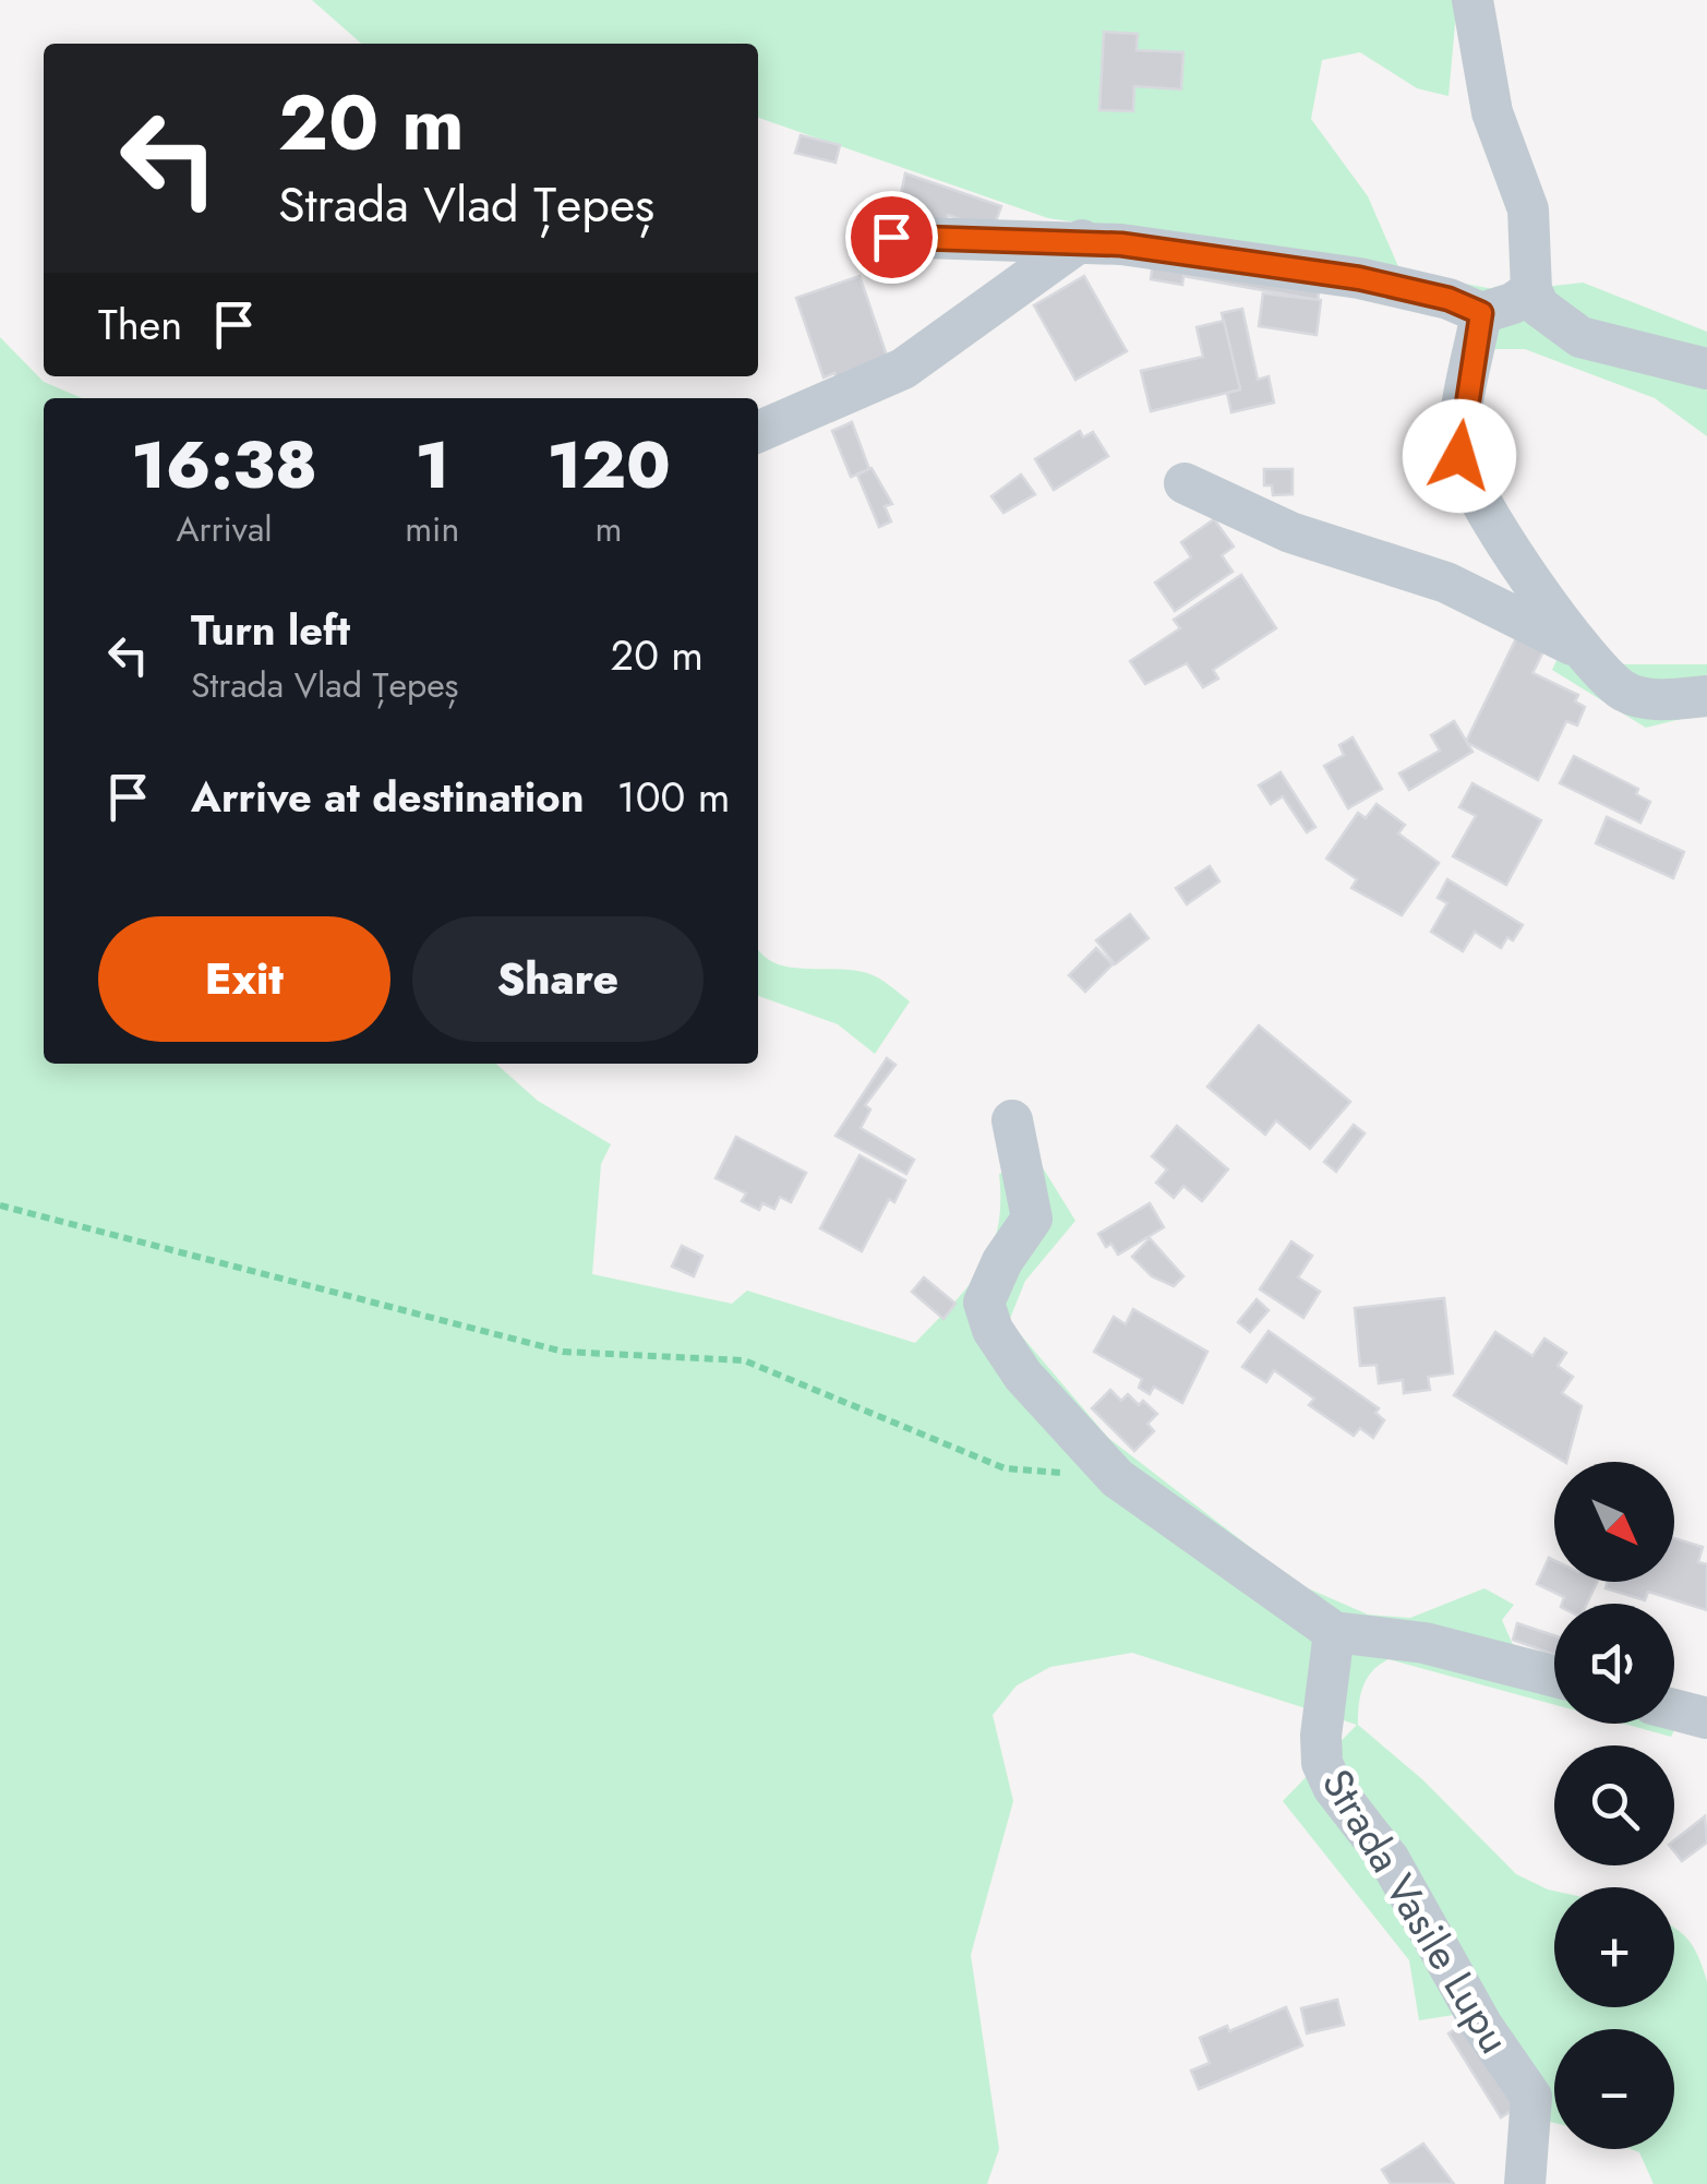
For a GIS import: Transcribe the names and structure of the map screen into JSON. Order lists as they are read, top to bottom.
{
  "streets": {
    "street": ["Strada Vasile Lupu"]
  },
  "north": "bottom right",
  "page": {
    "turn": ["20 m", "Strada Vlad Țepeș"],
    "then": "Then",
    "eta": [
      "16:38",
      "Arrival",
      "1",
      "min",
      "120",
      "m"
    ],
    "list": [
      {
        "name": "Turn left",
        "note": "Strada Vlad Țepeș",
        "value": "20 m"
      },
      {
        "name": "Arrive at destination",
        "value": "100 m"
      }
    ],
    "buttons": ["Exit", "Share"],
    "map_buttons": ["+", "−"]
  }
}
